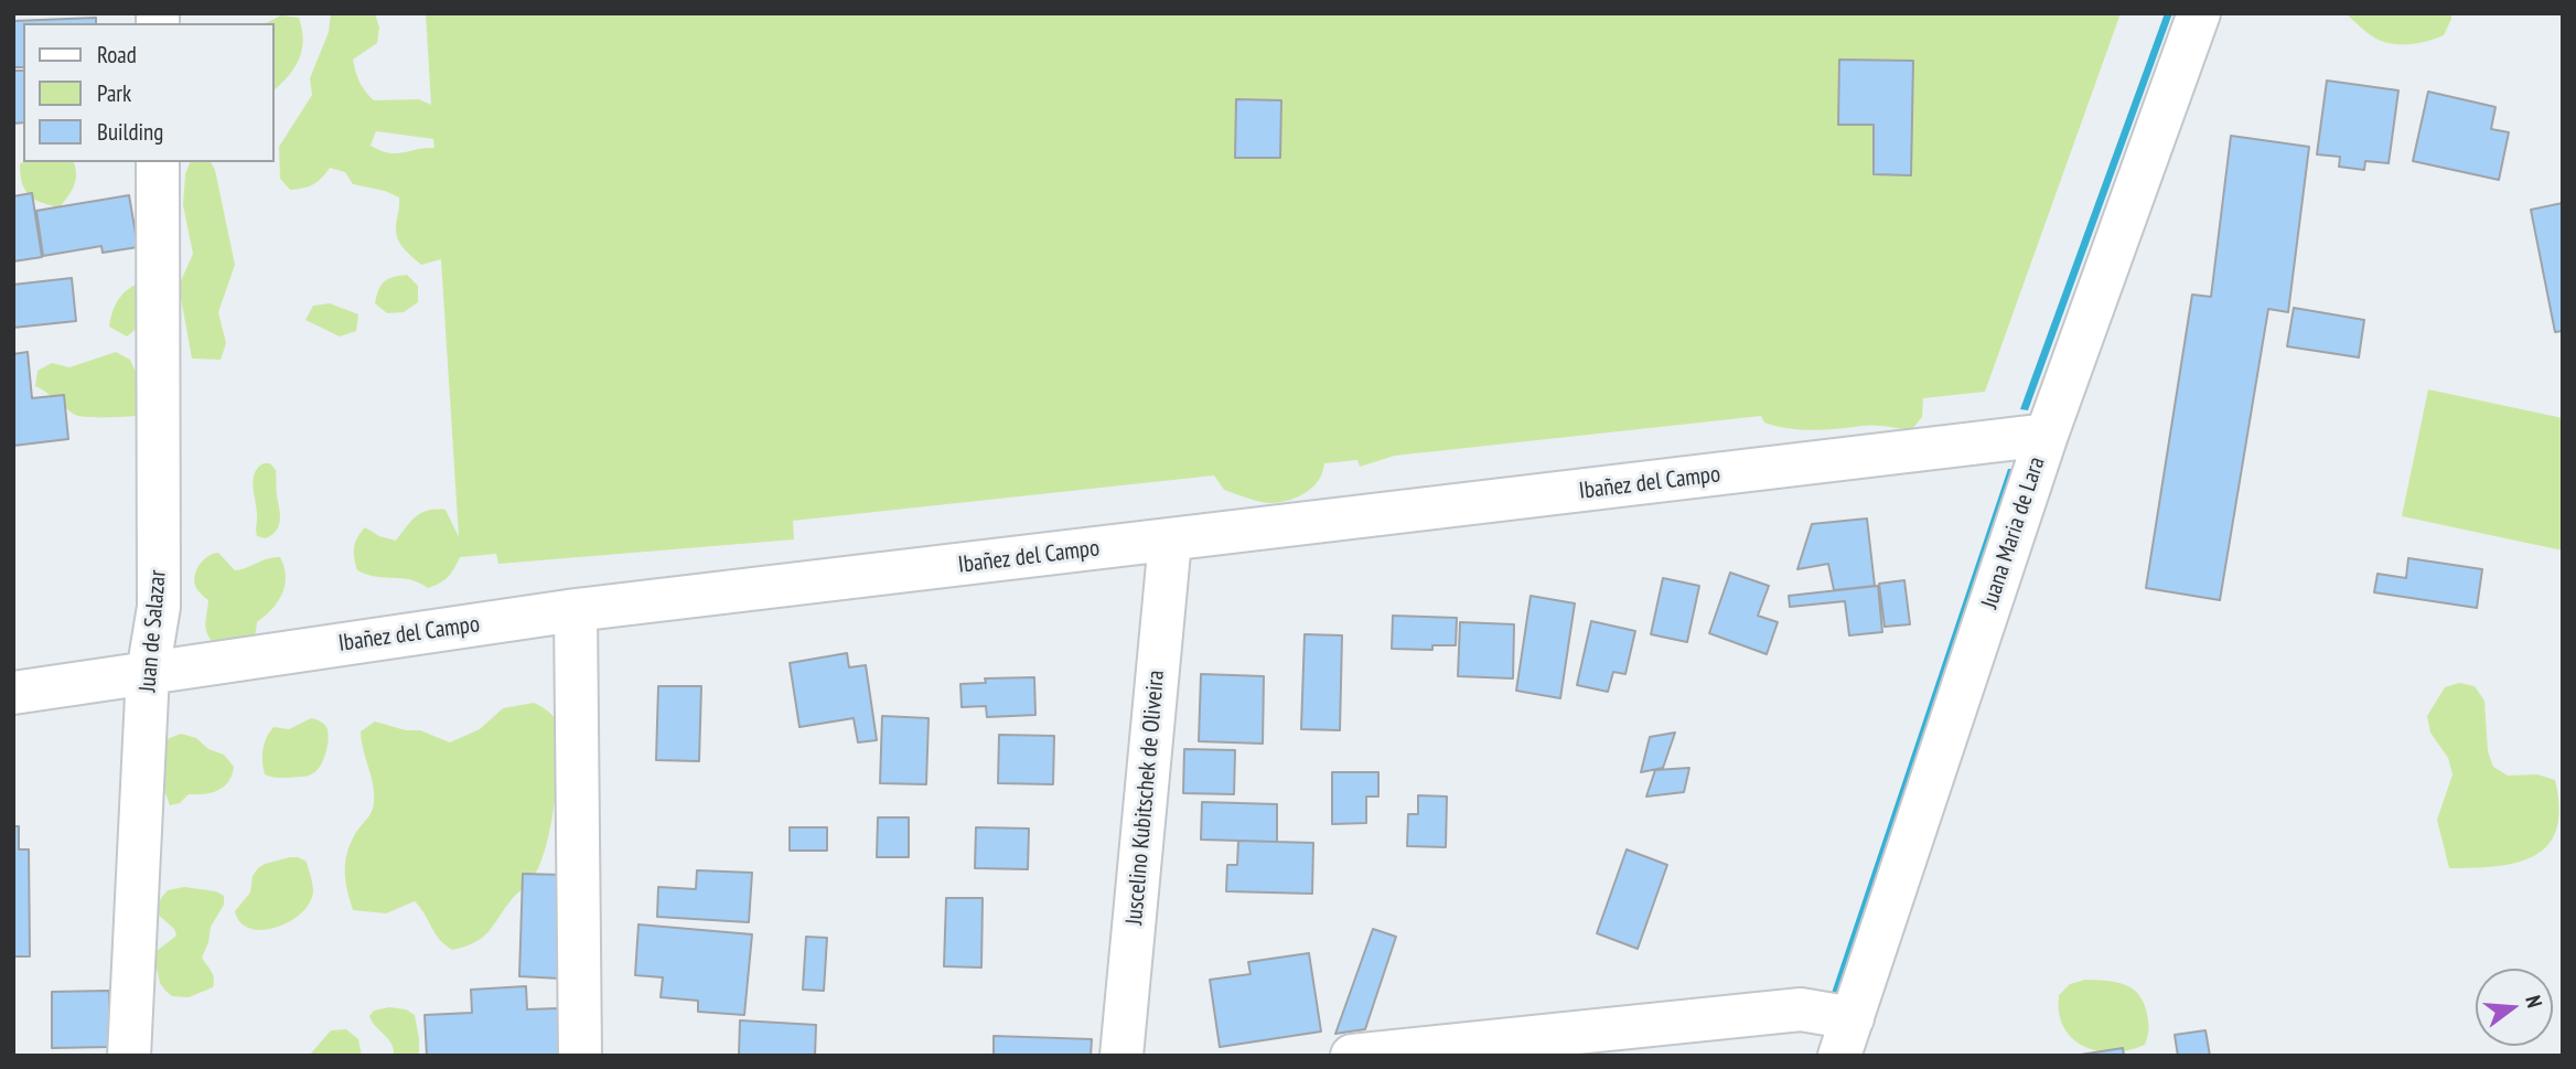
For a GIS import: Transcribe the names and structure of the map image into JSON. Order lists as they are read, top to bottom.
{
  "streets": {
    "street": [
      "Ibañez del Campo",
      "Juana Maria de Lara",
      "Juan de Salazar",
      "Juscelino Kubitschek de Oliveira"
    ]
  },
  "crossings": [
    ["Ibañez del Campo", "Juana Maria de Lara"],
    ["Ibañez del Campo", "Juan de Salazar"],
    ["Ibañez del Campo", "Juscelino Kubitschek de Oliveira"]
  ],
  "legend": ["Road", "Park", "Building"],
  "north": "right"
}
